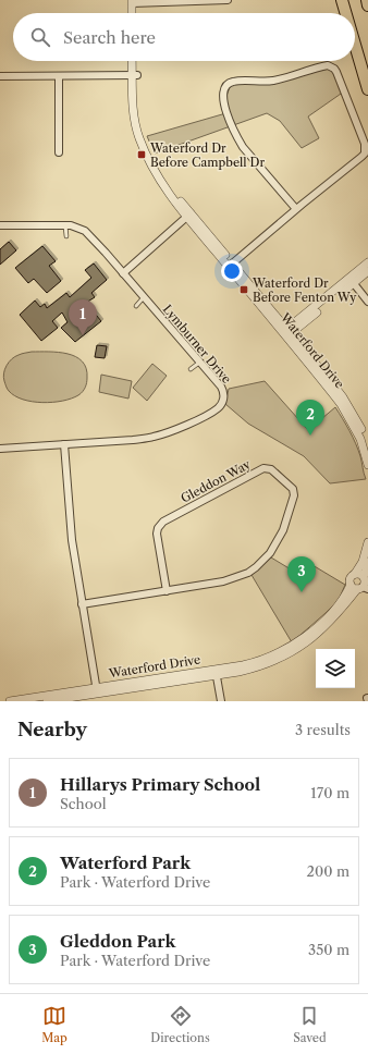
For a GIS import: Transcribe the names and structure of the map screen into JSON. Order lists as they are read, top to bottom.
{
  "streets": {
    "street": ["Lymburner Drive", "Waterford Drive", "Gleddon Way"]
  },
  "places": {
    "transit": ["Waterford Dr Before Campbell Dr", "Waterford Dr Before Fenton Wy"]
  },
  "page": {
    "search": "Search here",
    "pins": ["1", "2", "3"],
    "heading": ["Nearby", "3 results"],
    "list": [
      {
        "mark": "1",
        "name": "Hillarys Primary School",
        "note": "School",
        "value": "170 m"
      },
      {
        "mark": "2",
        "name": "Waterford Park",
        "note": "Park · Waterford Drive",
        "value": "200 m"
      },
      {
        "mark": "3",
        "name": "Gleddon Park",
        "note": "Park · Waterford Drive",
        "value": "350 m"
      }
    ],
    "nav": ["Map", "Directions", "Saved"]
  }
}
